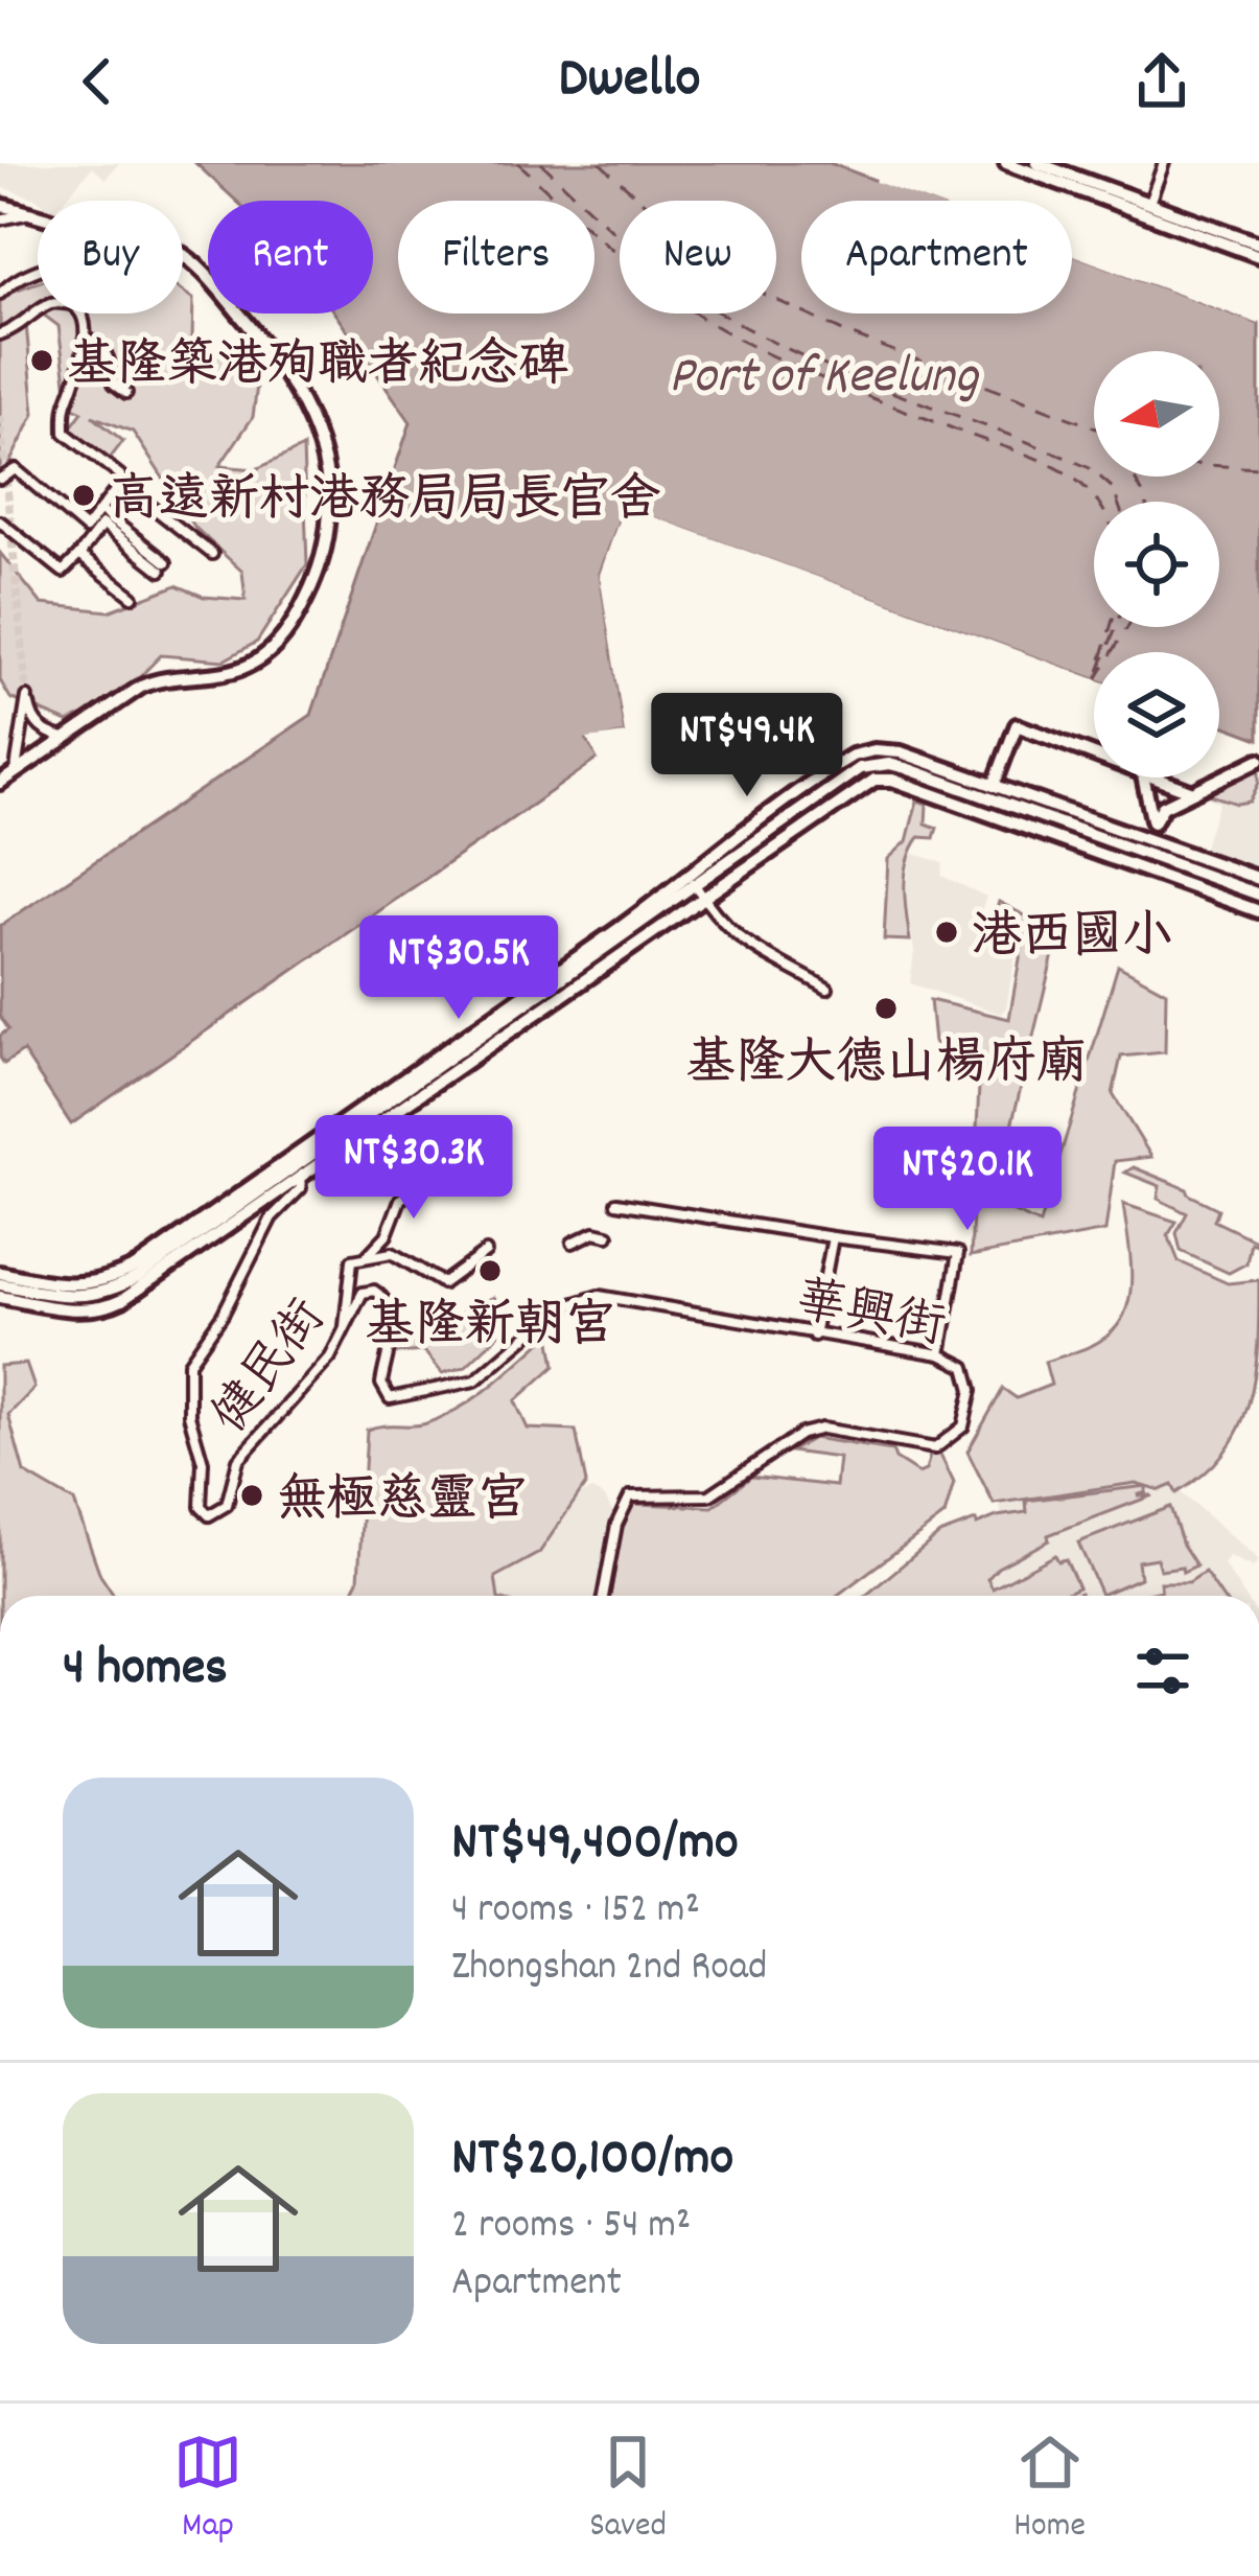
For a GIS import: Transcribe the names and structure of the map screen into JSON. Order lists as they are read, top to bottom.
{
  "streets": {
    "street": ["華興街", "健民街"]
  },
  "crossings": [
    ["華興街", "健民街"]
  ],
  "water": ["Port of Keelung"],
  "places": [
    "基隆築港殉職者紀念碑",
    "高遠新村港務局局長官舍",
    "港西國小",
    "基隆大德山楊府廟",
    "基隆新朝宮",
    "無極慈靈宮"
  ],
  "north": "left",
  "page": {
    "header": "Dwello",
    "chip": [
      "Buy",
      "Rent",
      "Filters",
      "New",
      "Apartment"
    ],
    "price": [
      "NT$49.4K",
      "NT$30.5K",
      "NT$30.3K",
      "NT$20.1K"
    ],
    "heading": "4 homes",
    "list": [
      {
        "name": "NT$49,400/mo",
        "note": "4 rooms · 152 m² · Zhongshan 2nd Road"
      },
      {
        "name": "NT$20,100/mo",
        "note": "2 rooms · 54 m² · Apartment"
      }
    ],
    "tabs": ["Map", "Saved", "Home"]
  }
}
